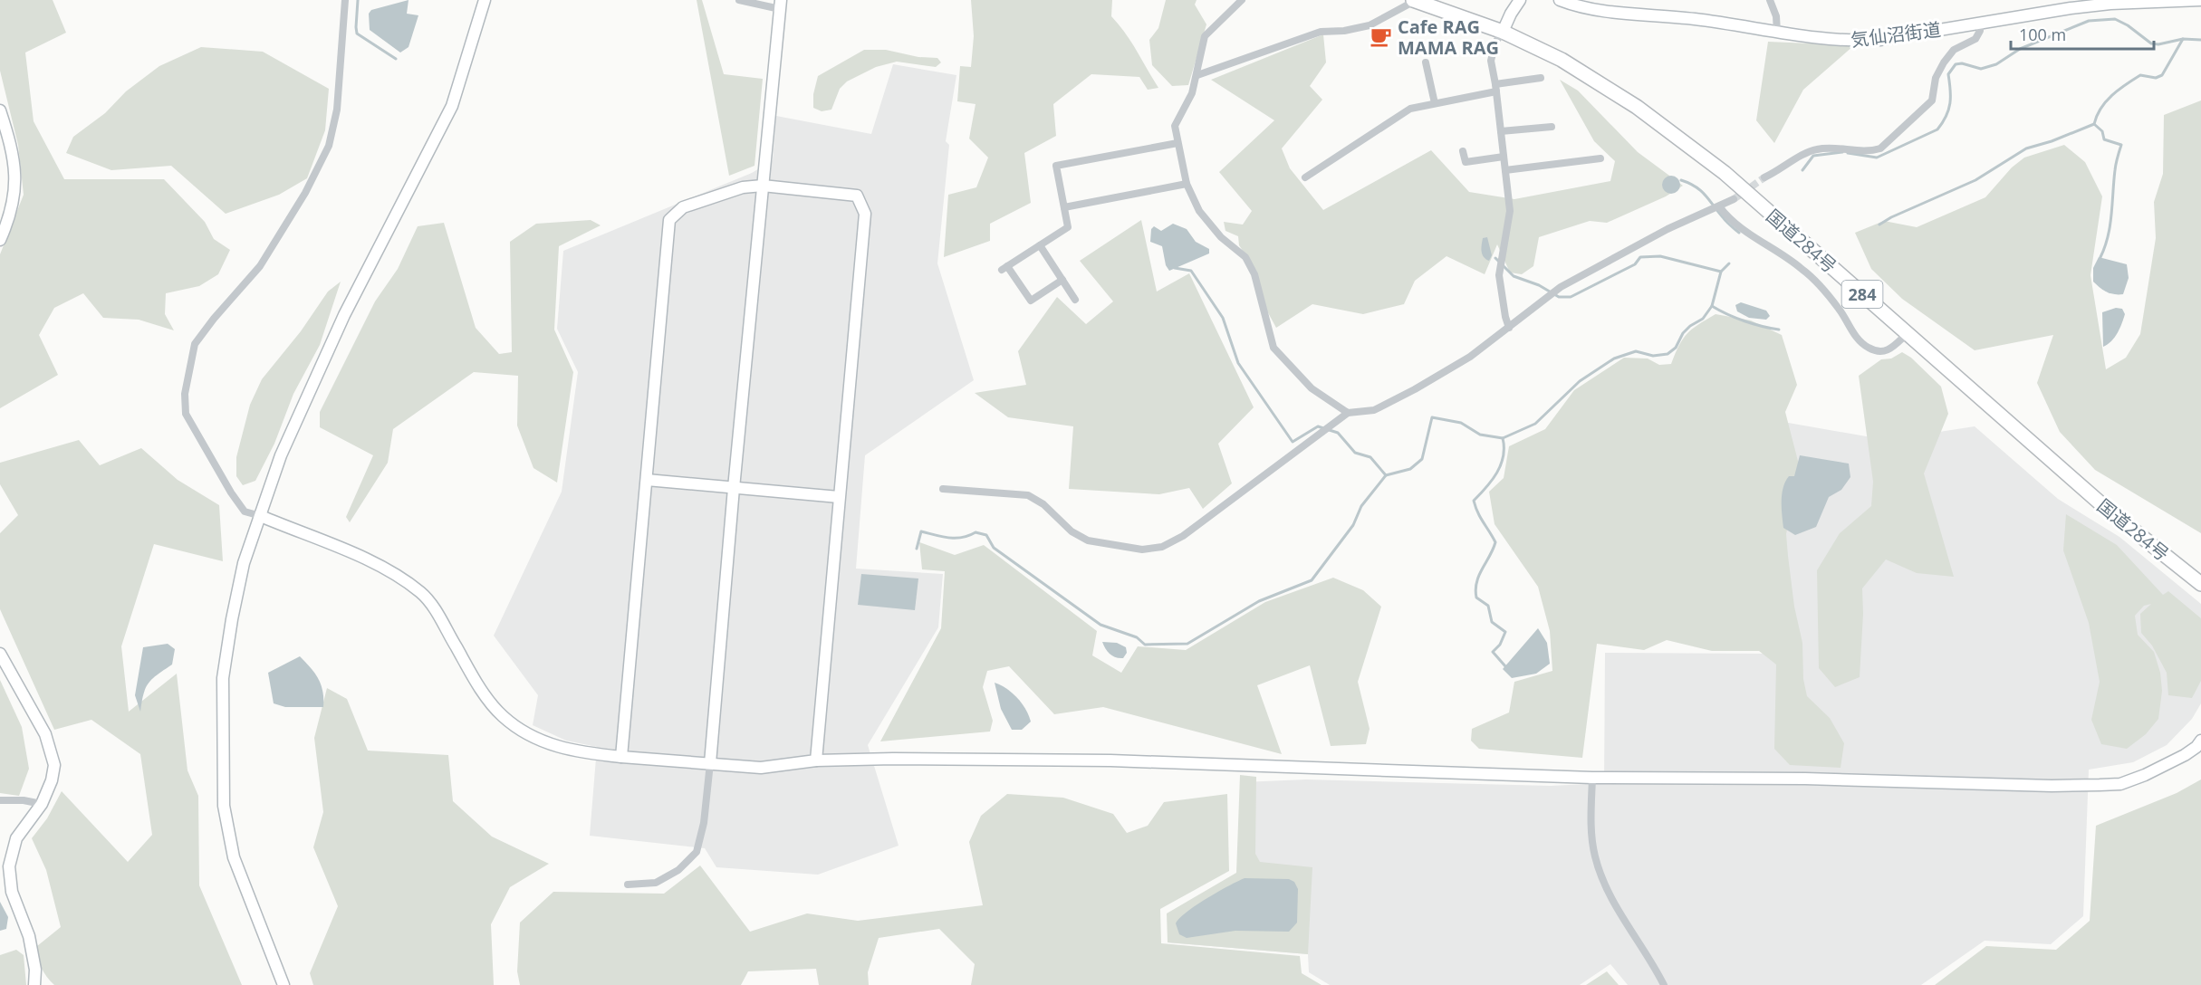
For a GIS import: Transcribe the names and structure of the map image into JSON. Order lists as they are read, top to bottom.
{
  "streets": {
    "highway": ["国道284号", "284"],
    "street": ["気仙沼街道"]
  },
  "places": {
    "cafe": ["Cafe RAG MAMA RAG"]
  },
  "scale_bar": "100 m"
}
